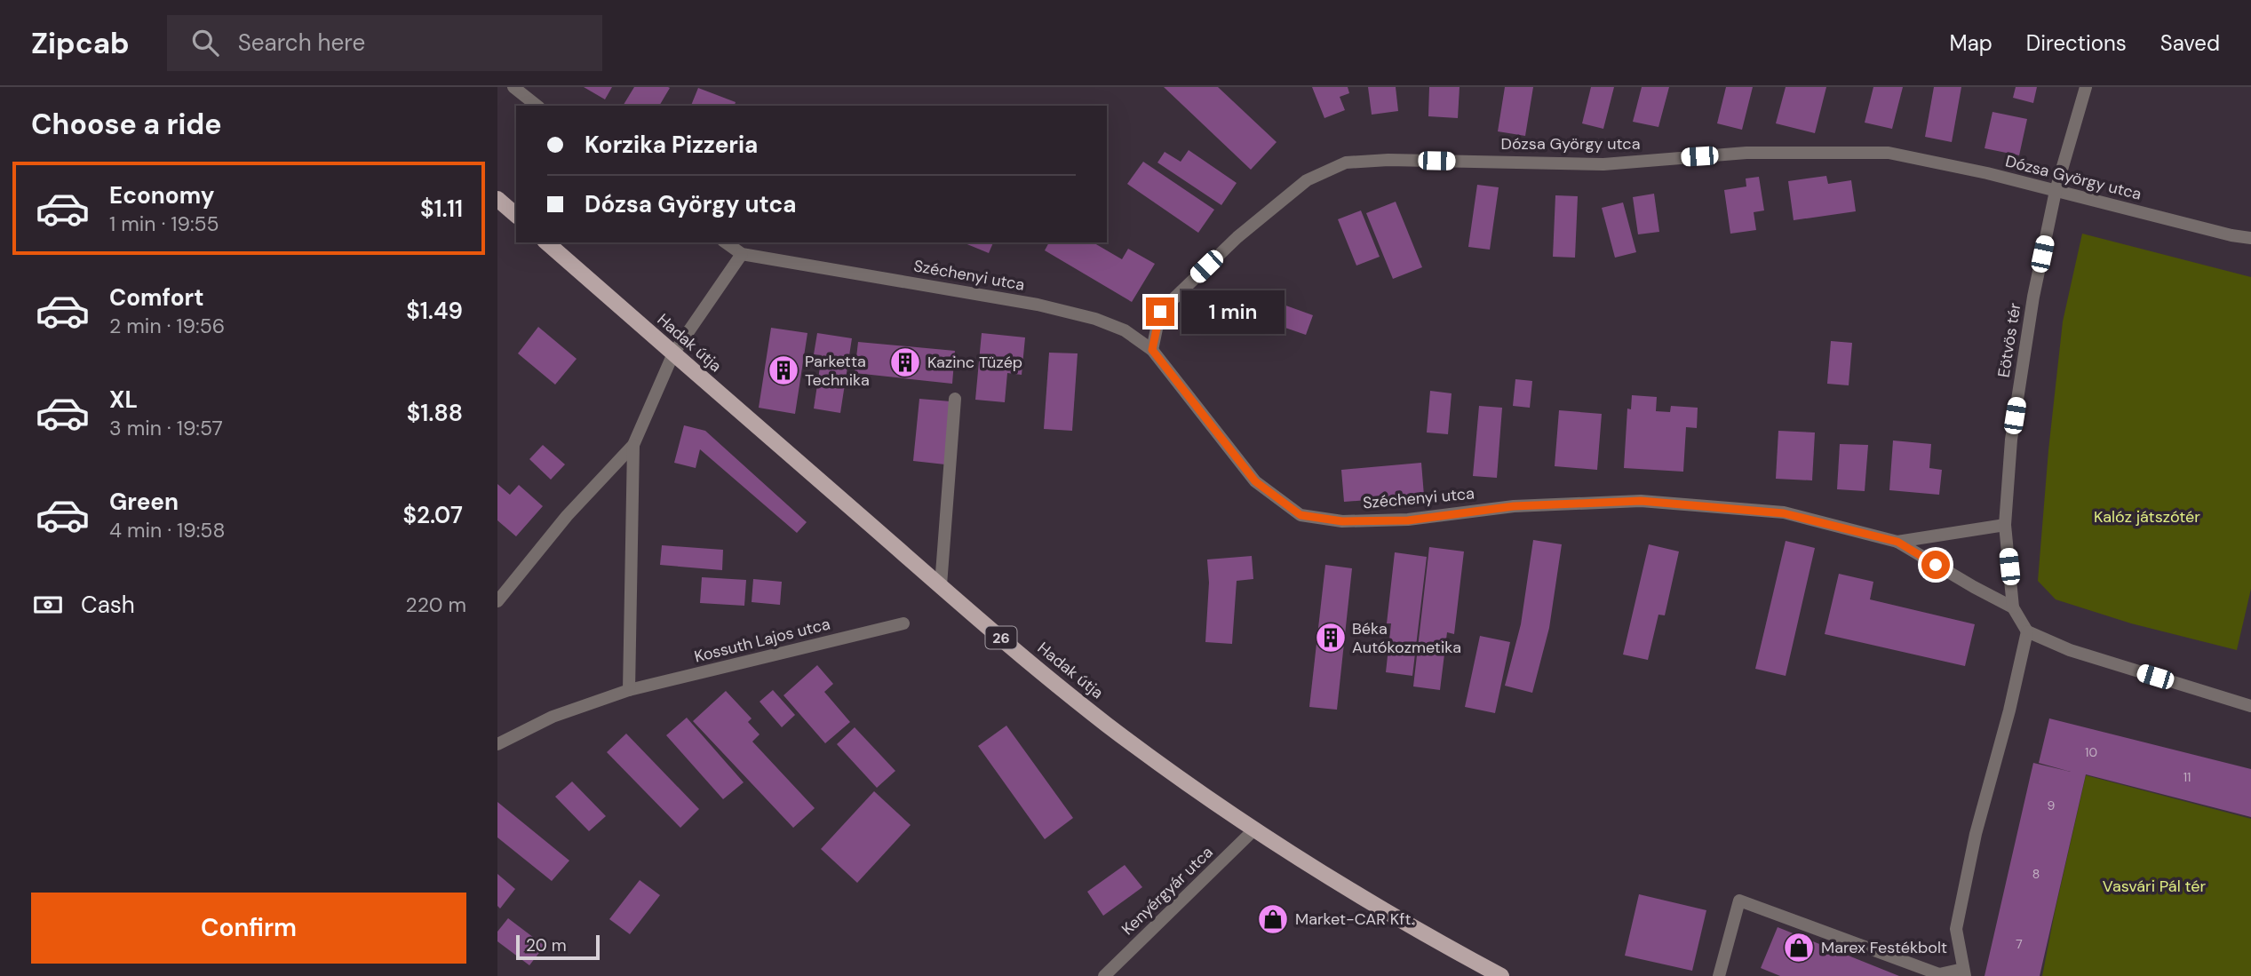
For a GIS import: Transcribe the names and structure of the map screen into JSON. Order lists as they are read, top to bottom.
{
  "streets": {
    "main road": ["Hadak útja", "26"],
    "street": [
      "Dózsa György utca",
      "Széchenyi utca",
      "Eötvös tér",
      "Kossuth Lajos utca",
      "Kenyérgyár utca"
    ]
  },
  "crossings": [
    ["Dózsa György utca", "Széchenyi utca"],
    ["Dózsa György utca", "Eötvös tér"],
    ["Széchenyi utca", "Eötvös tér"],
    ["Hadak útja", "Kenyérgyár utca"]
  ],
  "parks": ["Kalóz játszótér", "Vasvári Pál tér"],
  "places": {
    "building": ["Kazinc Tüzép", "Parketta Technika", "Béka Autókozmetika"],
    "shop": ["Market-CAR Kft.", "Marex Festékbolt"]
  },
  "house_numbers": [
    "10",
    "11",
    "9",
    "8",
    "7"
  ],
  "scale_bar": "20 m",
  "page": {
    "header": "Zipcab",
    "search": "Search here",
    "nav": ["Map", "Directions", "Saved"],
    "heading": "Choose a ride",
    "banner": ["Korzika Pizzeria", "Dózsa György utca"],
    "list": [
      {
        "name": "Economy",
        "note": "1 min · 19:55",
        "value": "$1.11"
      },
      {
        "name": "Comfort",
        "note": "2 min · 19:56",
        "value": "$1.49"
      },
      {
        "name": "XL",
        "note": "3 min · 19:57",
        "value": "$1.88"
      },
      {
        "name": "Green",
        "note": "4 min · 19:58",
        "value": "$2.07"
      }
    ],
    "bubble": "1 min",
    "pay": ["Cash", "220 m"],
    "buttons": "Confirm",
    "scale": "20 m"
  }
}
